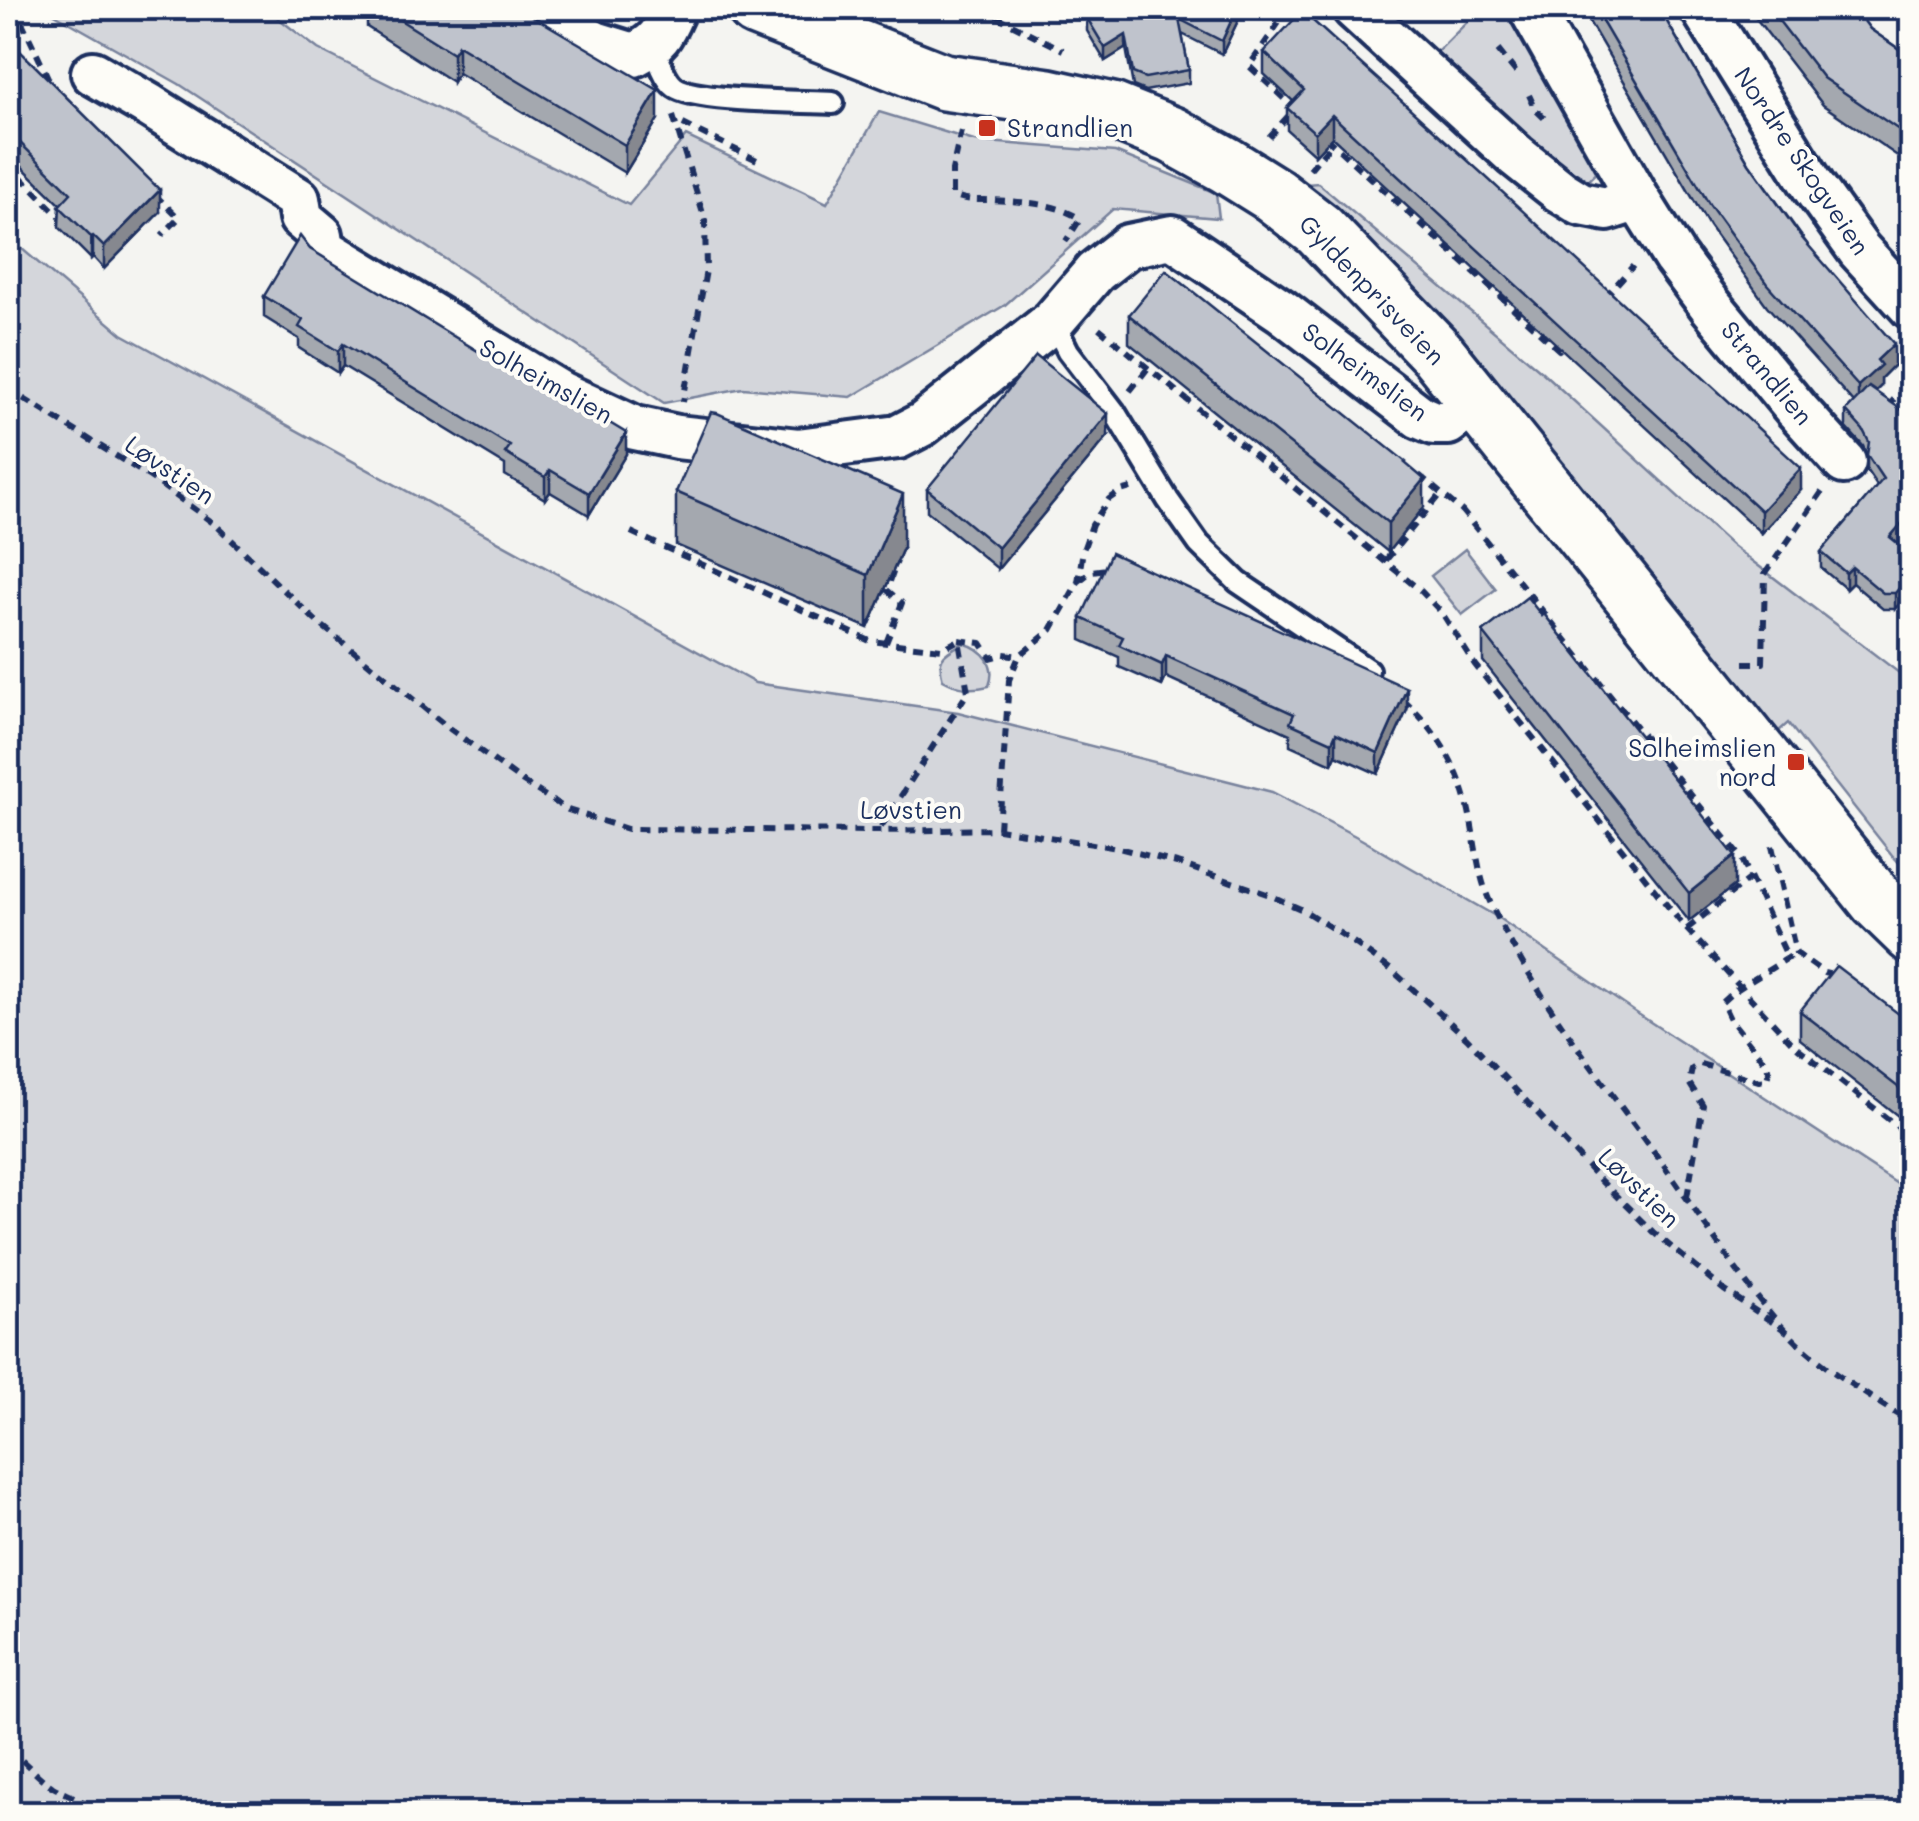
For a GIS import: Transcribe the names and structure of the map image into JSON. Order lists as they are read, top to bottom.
{
  "streets": {
    "street": [
      "Nordre Skogveien",
      "Gyldenprisveien",
      "Solheimslien",
      "Strandlien"
    ],
    "path": ["Løvstien"]
  },
  "crossings": [
    ["Gyldenprisveien", "Solheimslien"]
  ],
  "places": {
    "transit": ["Strandlien", "Solheimslien nord"]
  }
}
